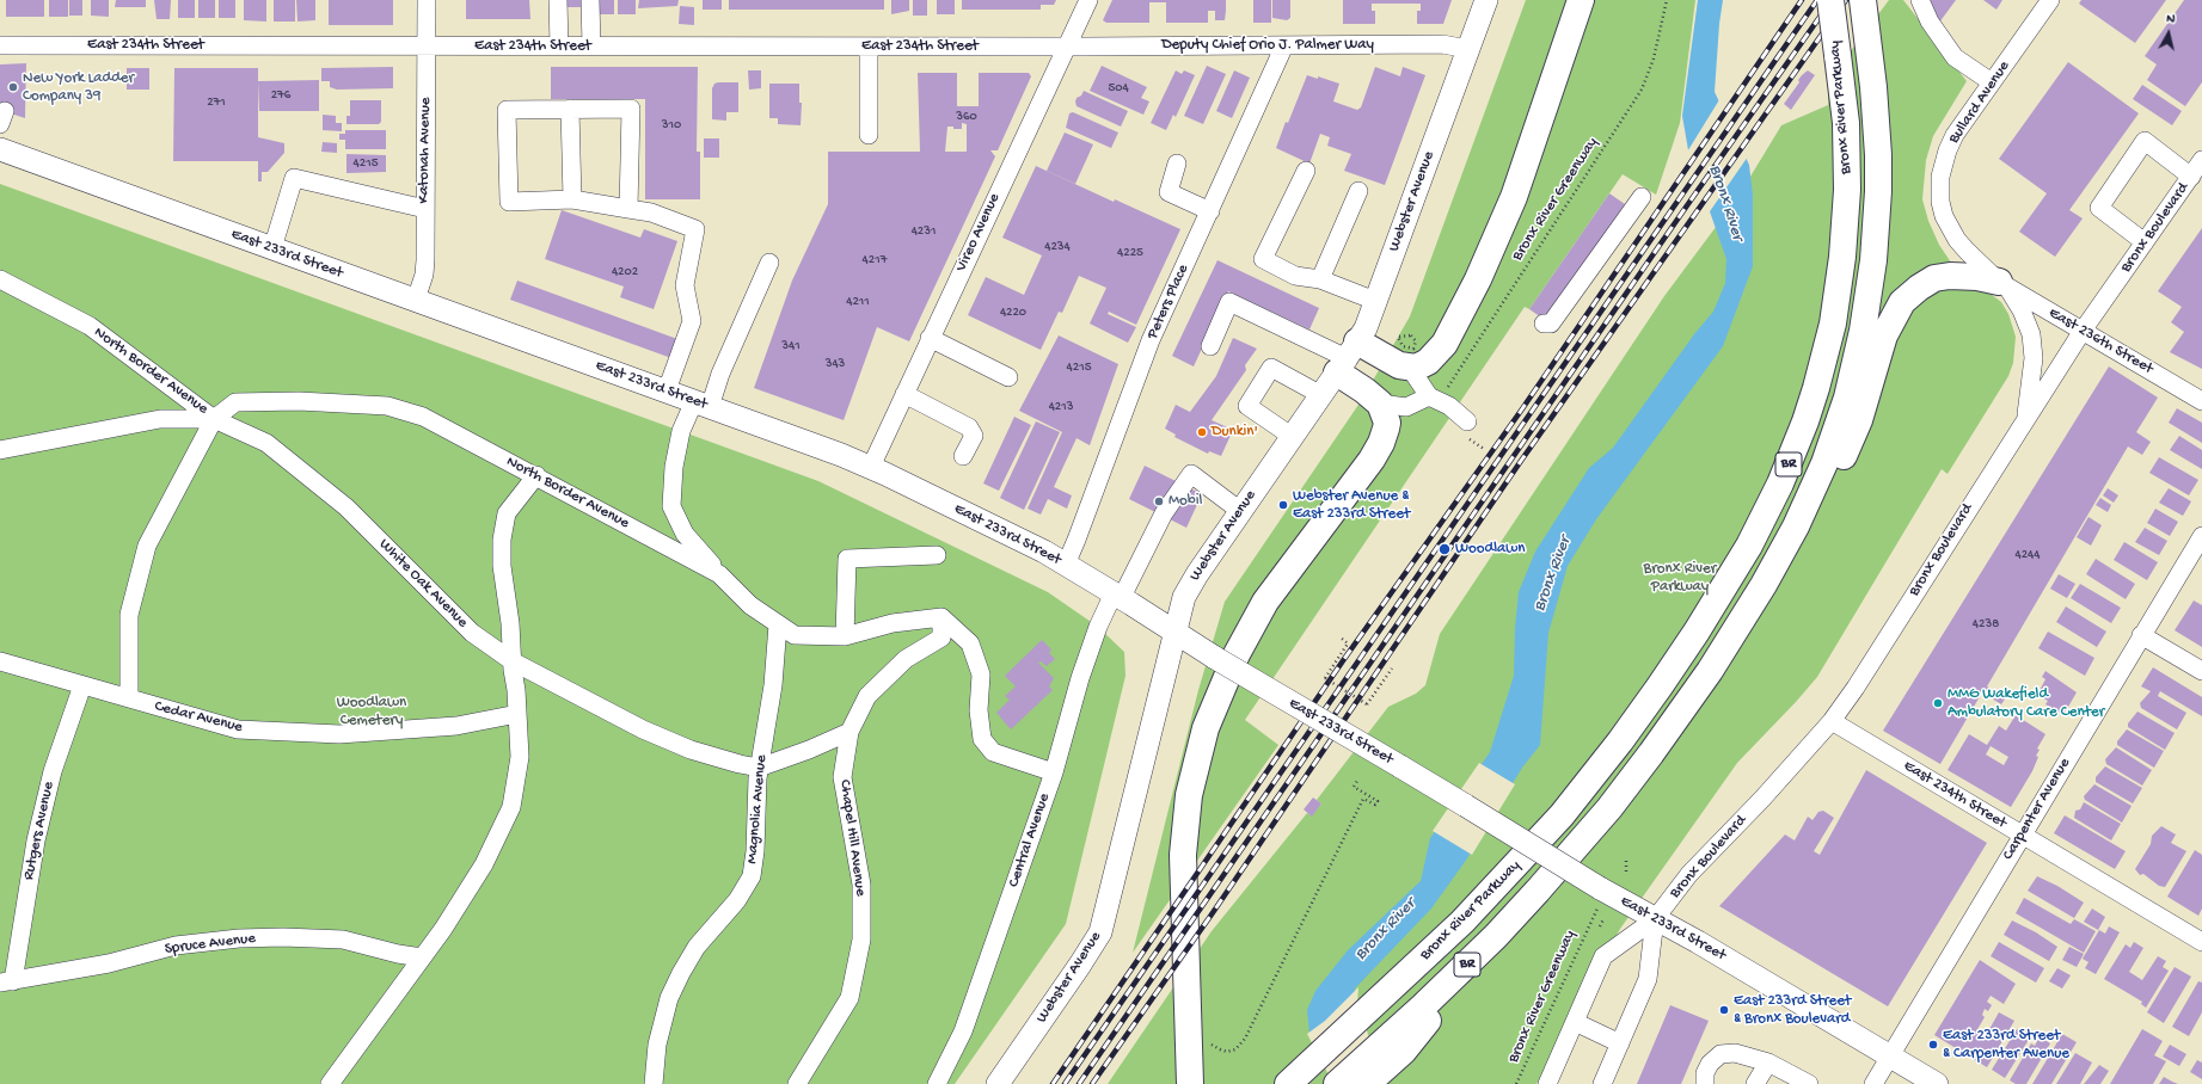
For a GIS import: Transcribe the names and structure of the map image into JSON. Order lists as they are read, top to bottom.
{
  "streets": {
    "highway": ["Bronx River Parkway", "BR"],
    "main road": ["Webster Avenue", "East 233rd Street"],
    "street": [
      "East 234th Street",
      "Deputy Chief Orio J. Palmer Way",
      "Bullard Avenue",
      "Katonah Avenue",
      "Bronx Boulevard",
      "Vireo Avenue",
      "Peters Place",
      "East 236th Street",
      "North Border Avenue",
      "White Oak Avenue",
      "Cedar Avenue",
      "Magnolia Avenue",
      "Carpenter Avenue",
      "Rutgers Avenue",
      "Chapel Hill Avenue",
      "Central Avenue",
      "Spruce Avenue"
    ],
    "path": ["Bronx River Greenway"]
  },
  "crossings": [
    ["East 234th Street", "Deputy Chief Orio J. Palmer Way"],
    ["East 234th Street", "Katonah Avenue"],
    ["East 234th Street", "Bronx Boulevard"],
    ["East 234th Street", "Vireo Avenue"],
    ["East 234th Street", "Carpenter Avenue"],
    ["Deputy Chief Orio J. Palmer Way", "Webster Avenue"],
    ["Deputy Chief Orio J. Palmer Way", "Vireo Avenue"],
    ["Deputy Chief Orio J. Palmer Way", "Peters Place"],
    ["Bullard Avenue", "East 236th Street"],
    ["Katonah Avenue", "East 233rd Street"],
    ["Webster Avenue", "East 233rd Street"],
    ["Webster Avenue", "Central Avenue"],
    ["Bronx Boulevard", "East 233rd Street"],
    ["Bronx Boulevard", "East 236th Street"],
    ["Vireo Avenue", "East 233rd Street"],
    ["East 233rd Street", "Peters Place"],
    ["East 233rd Street", "Carpenter Avenue"],
    ["East 233rd Street", "Central Avenue"],
    ["North Border Avenue", "White Oak Avenue"],
    ["North Border Avenue", "Magnolia Avenue"],
    ["North Border Avenue", "Chapel Hill Avenue"],
    ["White Oak Avenue", "Magnolia Avenue"],
    ["White Oak Avenue", "Chapel Hill Avenue"],
    ["Cedar Avenue", "Rutgers Avenue"],
    ["Rutgers Avenue", "Spruce Avenue"]
  ],
  "water": ["Bronx River"],
  "parks": ["Bronx River Parkway", "Woodlawn Cemetery"],
  "places": [
    "New York Ladder Company 39",
    "Dunkin'",
    "Mobil",
    "Webster Avenue & East 233rd Street",
    "Woodlawn",
    "MMG Wakefield Ambulatory Care Center",
    "East 233rd Street & Bronx Boulevard",
    "East 233rd Street & Carpenter Avenue"
  ],
  "house_numbers": [
    "504",
    "276",
    "271",
    "360",
    "310",
    "4215",
    "4231",
    "4234",
    "4225",
    "4217",
    "4202",
    "4211",
    "4220",
    "341",
    "343",
    "4215",
    "4213",
    "4244",
    "4238"
  ],
  "north": "top"
}
